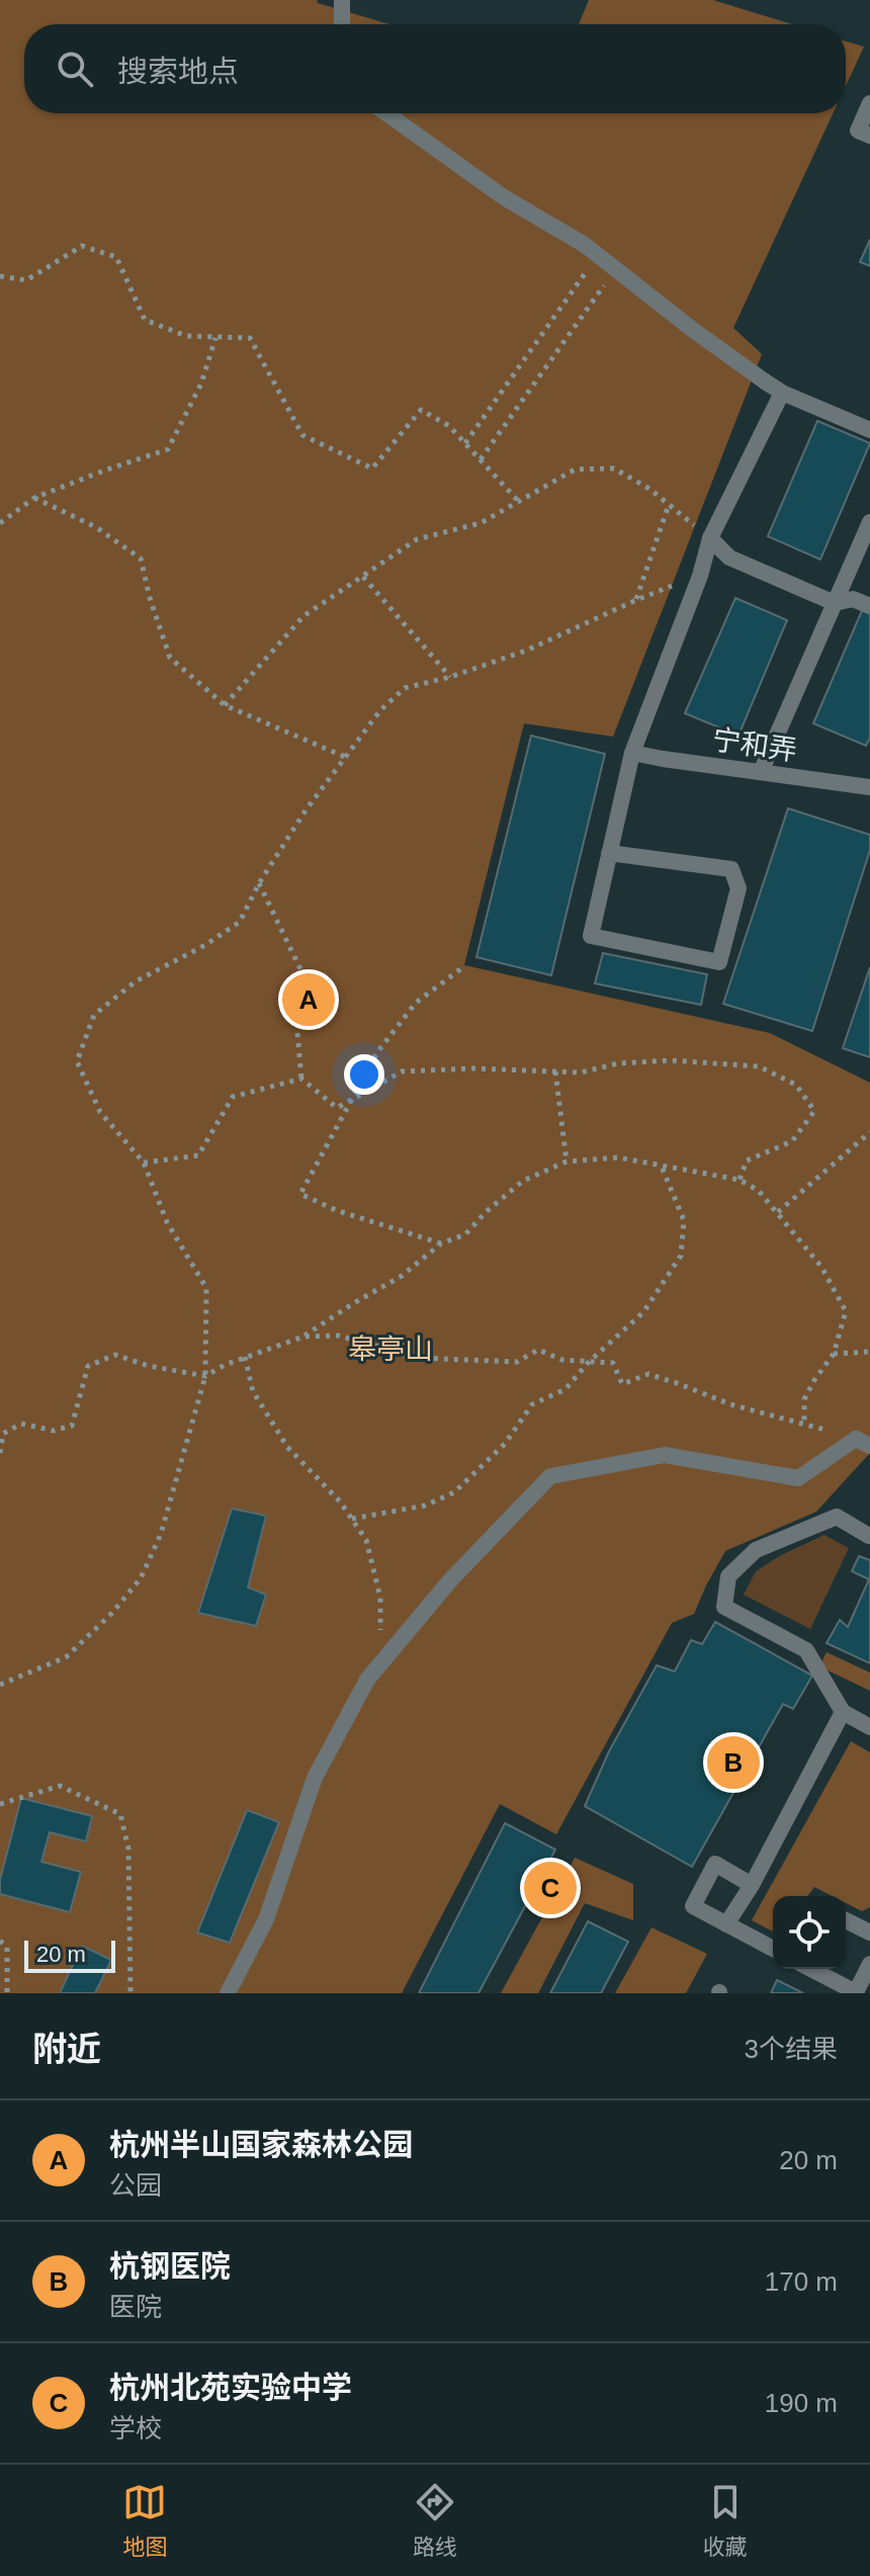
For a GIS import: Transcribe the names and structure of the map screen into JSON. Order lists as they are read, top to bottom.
{
  "streets": {
    "street": ["宁和弄"]
  },
  "parks": ["皋亭山"],
  "scale_bar": "20 m",
  "page": {
    "search": "搜索地点",
    "pins": ["A", "B", "C"],
    "scale": "20 m",
    "heading": ["附近", "3个结果"],
    "list": [
      {
        "mark": "A",
        "name": "杭州半山国家森林公园",
        "note": "公园",
        "value": "20 m"
      },
      {
        "mark": "B",
        "name": "杭钢医院",
        "note": "医院",
        "value": "170 m"
      },
      {
        "mark": "C",
        "name": "杭州北苑实验中学",
        "note": "学校",
        "value": "190 m"
      }
    ],
    "nav": ["地图", "路线", "收藏"]
  }
}
